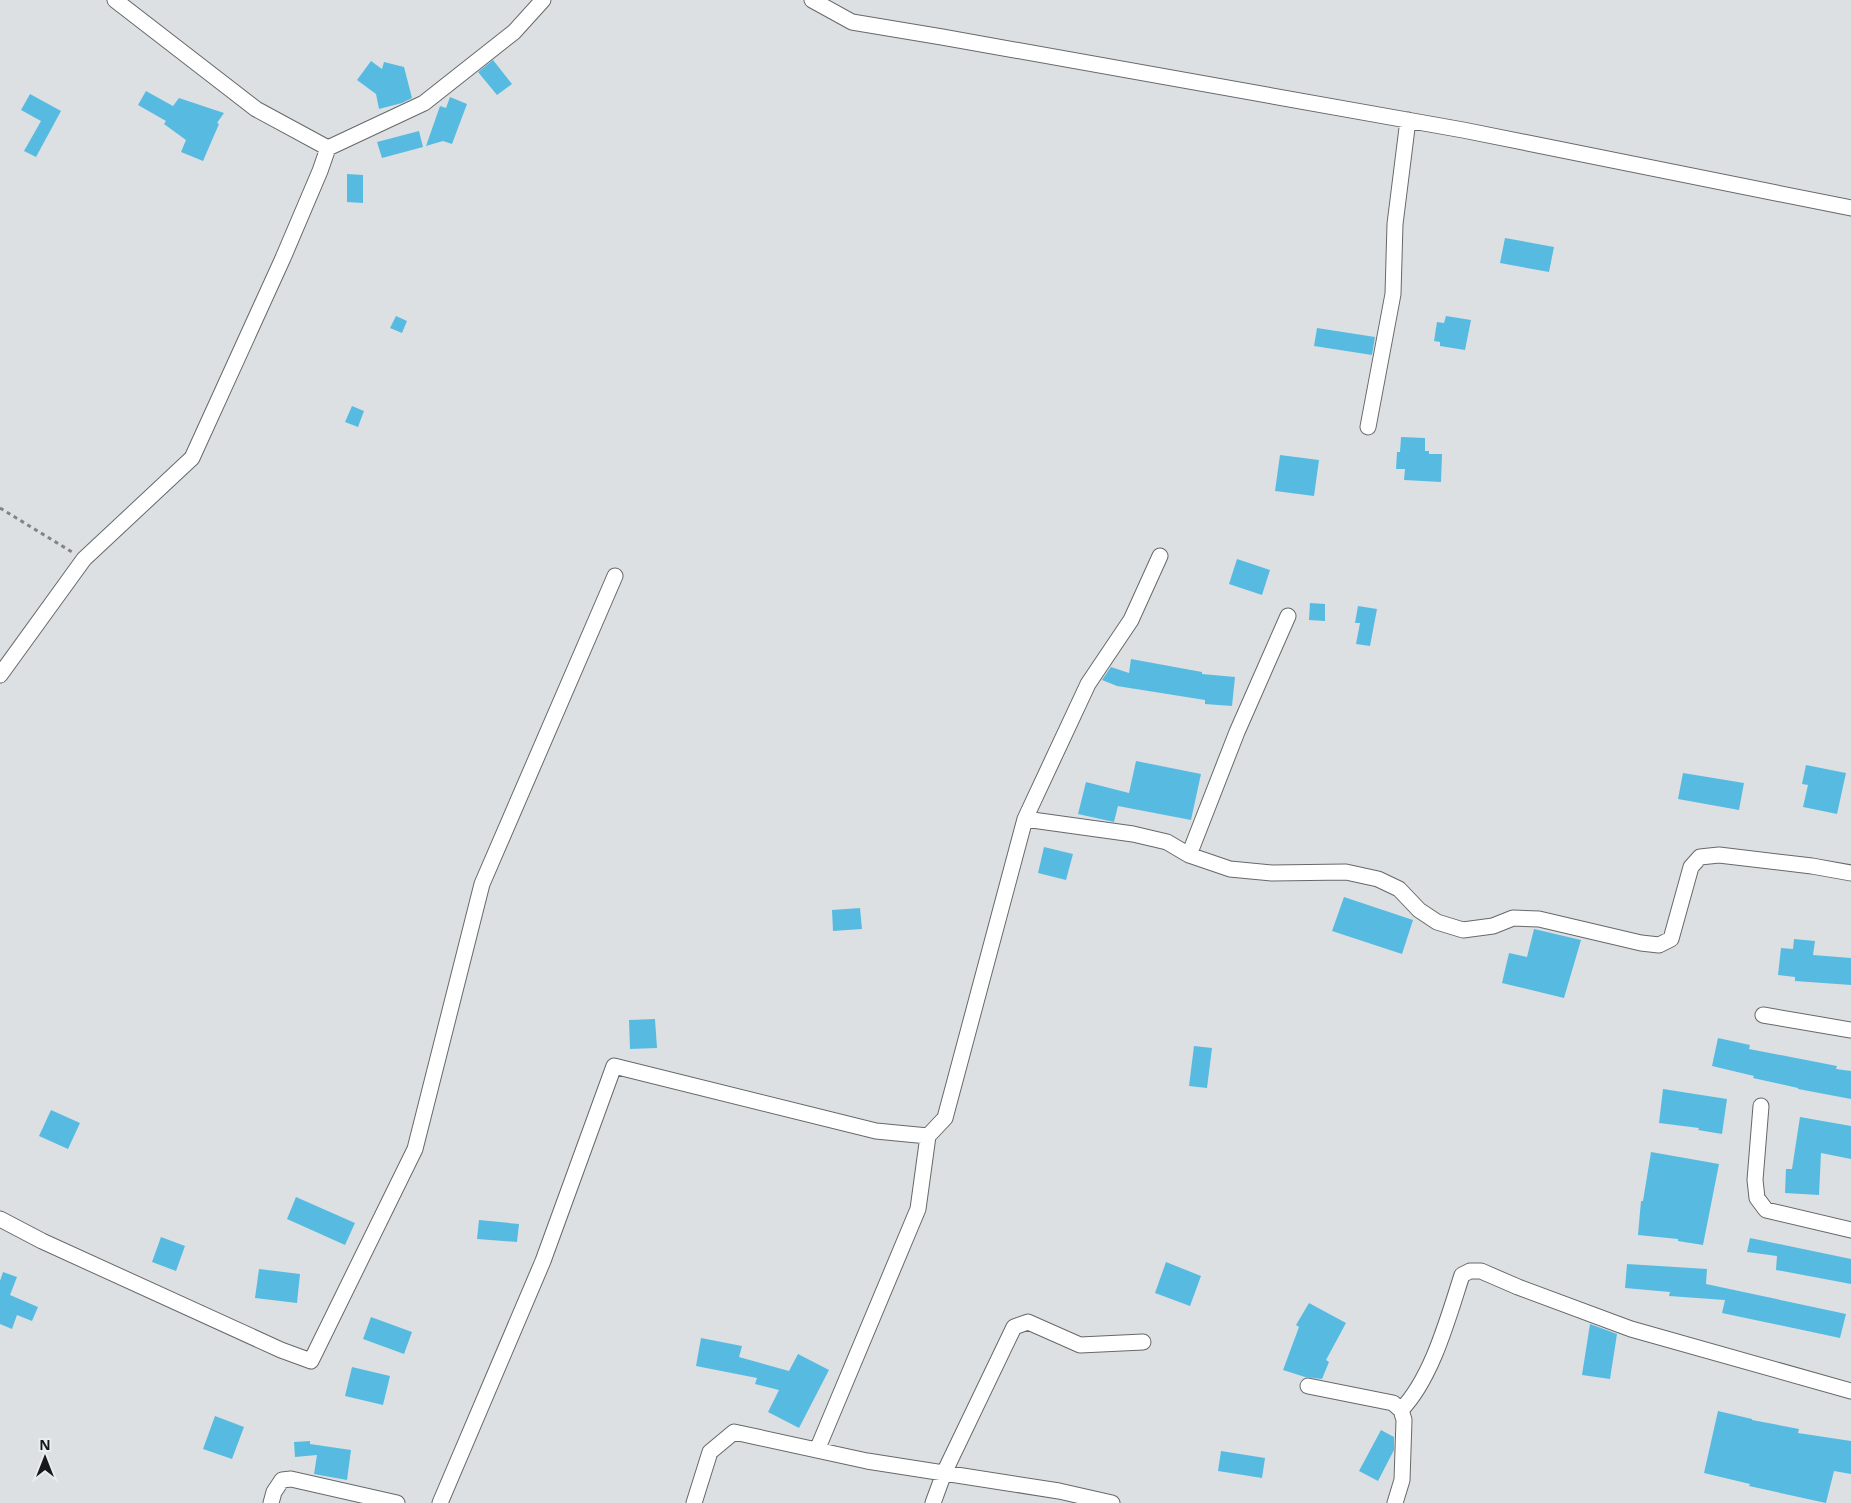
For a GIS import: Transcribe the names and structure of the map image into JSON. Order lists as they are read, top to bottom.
{
  "north": "top"
}
